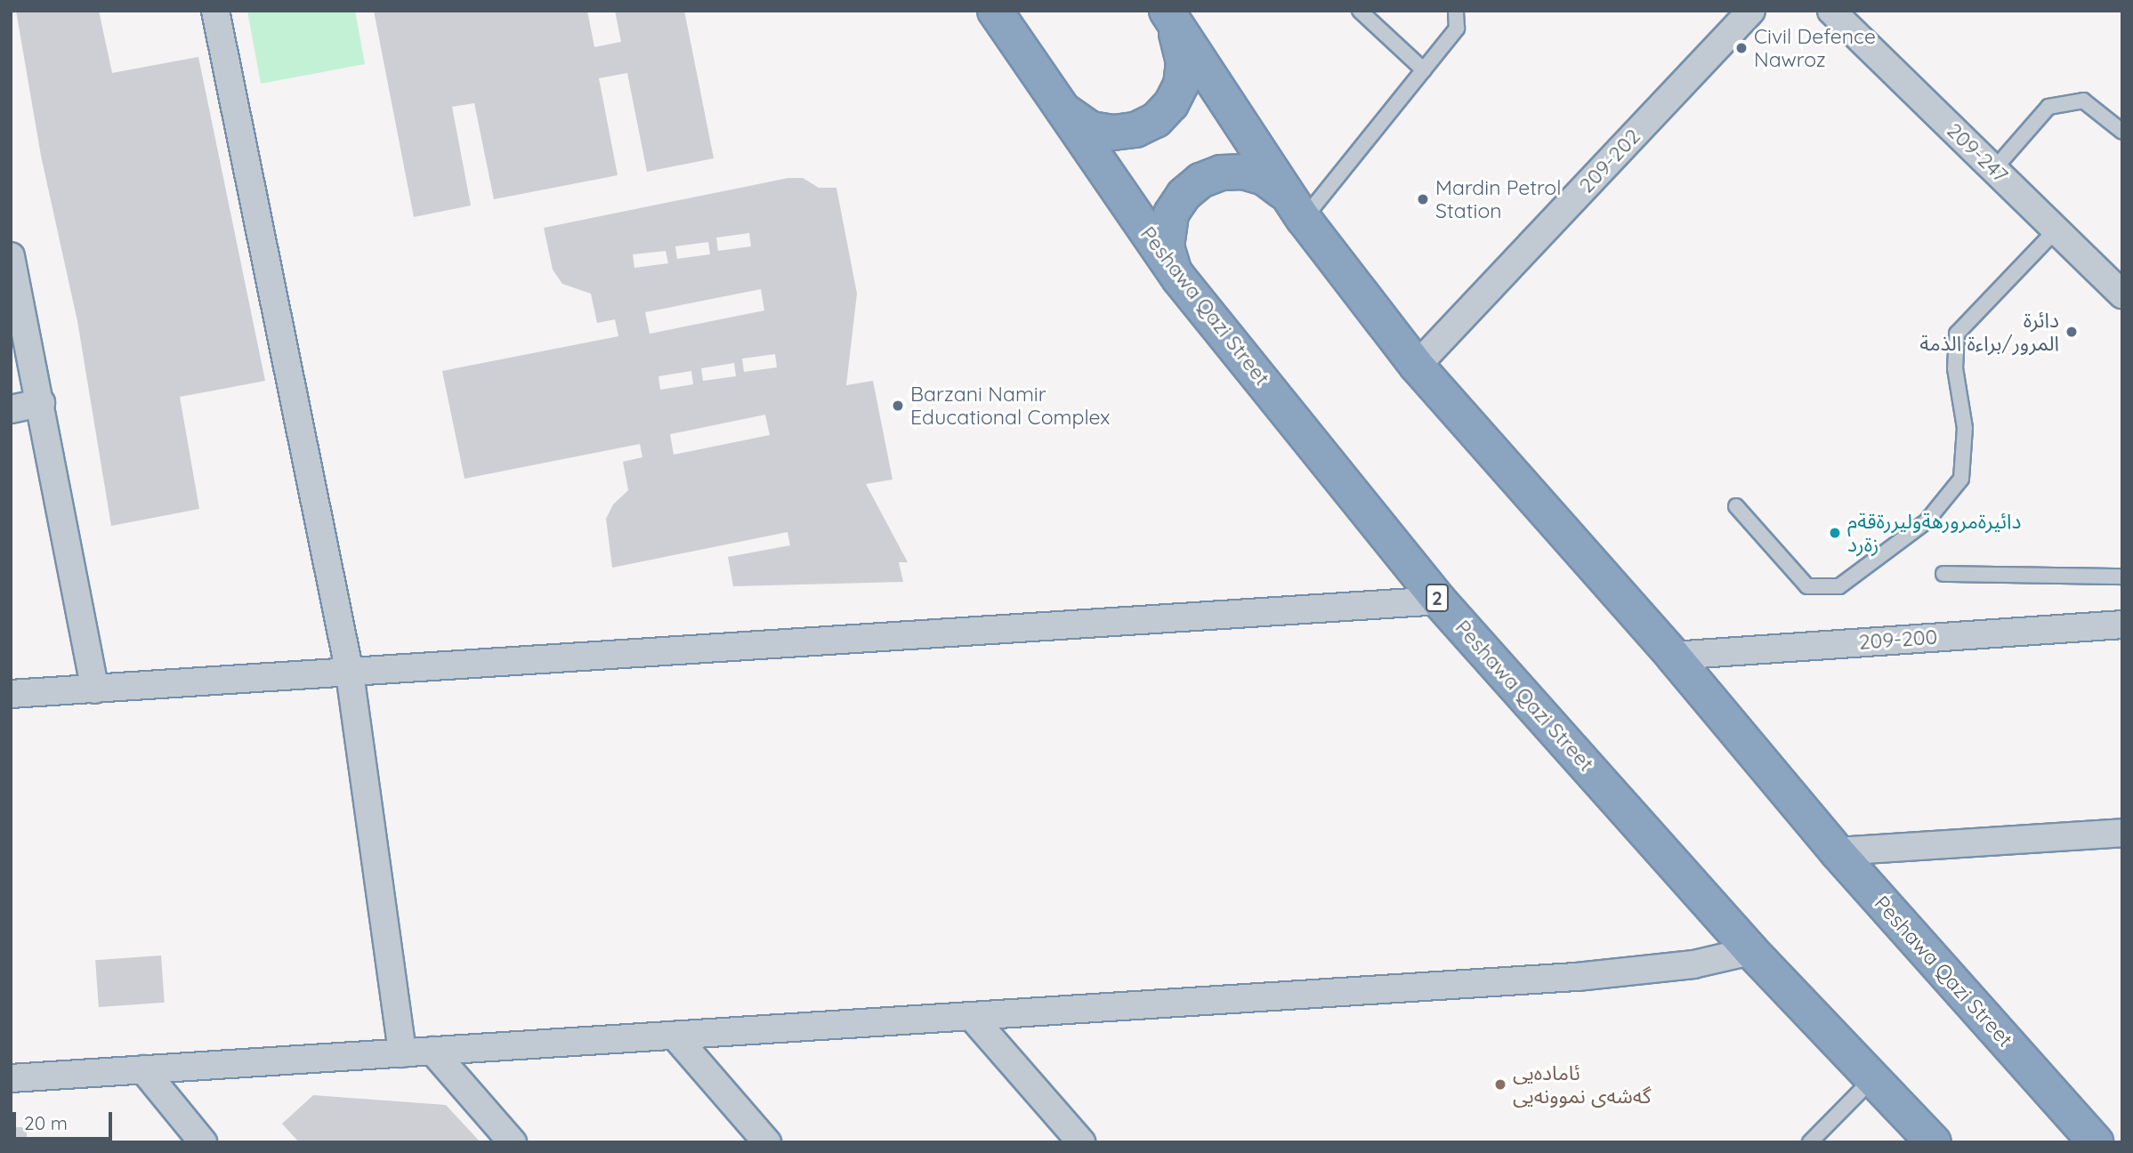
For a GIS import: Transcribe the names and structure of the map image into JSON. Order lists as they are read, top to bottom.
{
  "streets": {
    "highway": ["Peshawa Qazi Street", "2"],
    "street": ["209-247", "209-202", "209-200"]
  },
  "crossings": [
    ["209-202", "Peshawa Qazi Street"],
    ["Peshawa Qazi Street", "209-200"]
  ],
  "places": [
    "Civil Defence Nawroz",
    "Mardin Petrol Station",
    "دائرة المرور/براءة الذمة",
    "Barzani Namir Educational Complex",
    "دائيرةمرورهةوليررةقةم زةرد",
    "ئامادەیی گەشەی نموونەیی"
  ],
  "scale_bar": "20 m"
}
